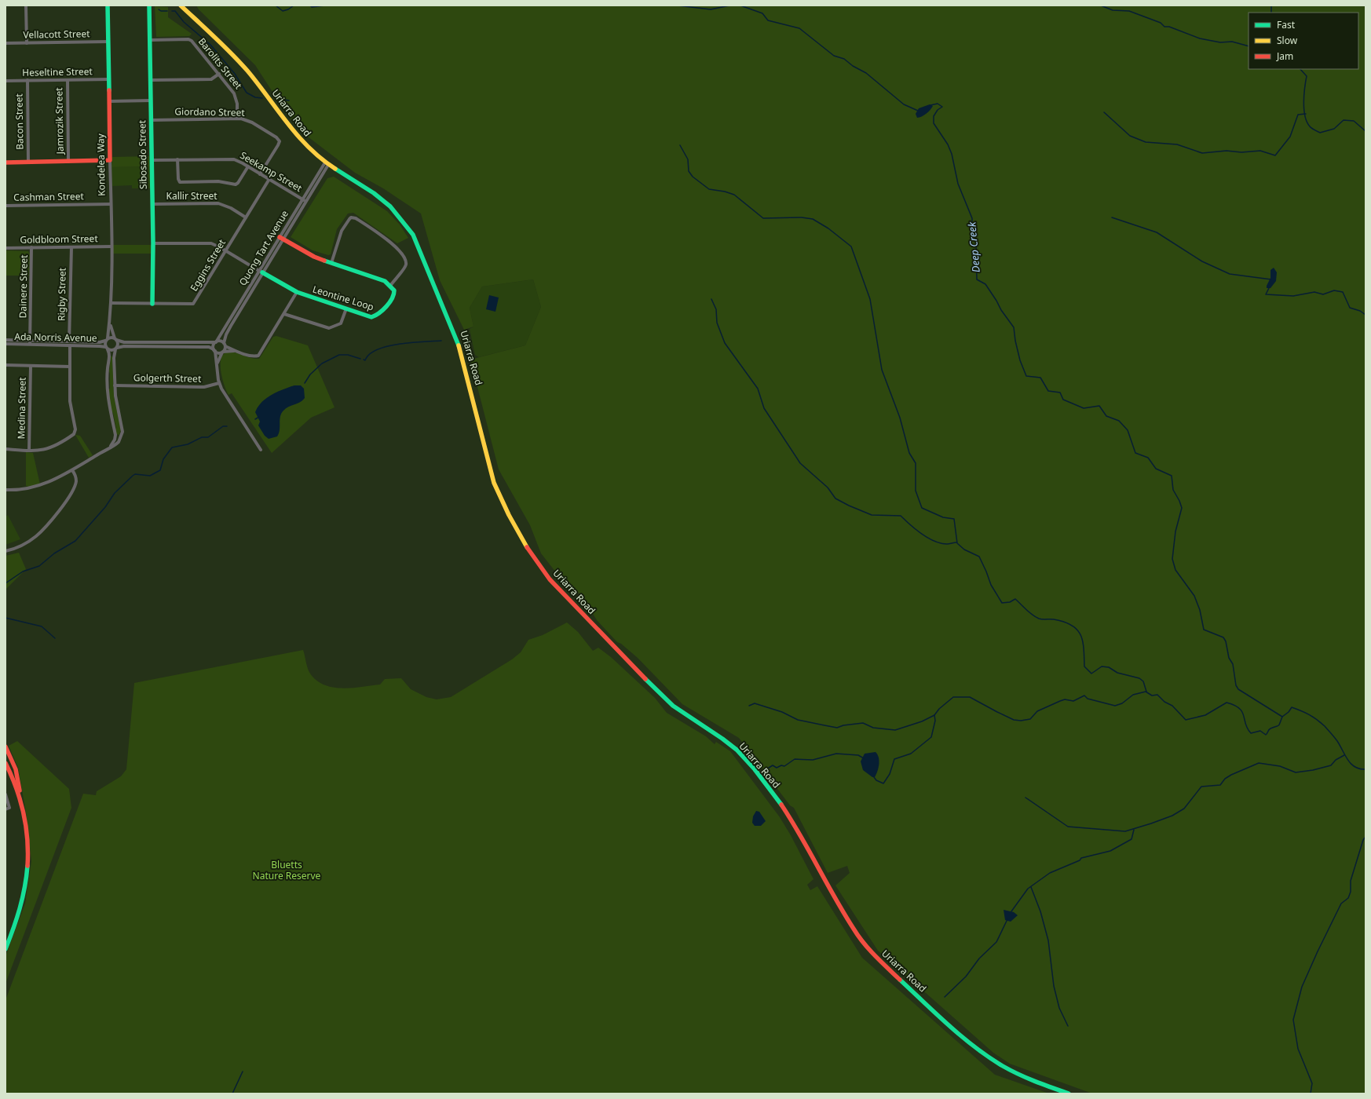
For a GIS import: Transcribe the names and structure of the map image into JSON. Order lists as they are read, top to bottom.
{
  "streets": {
    "street": [
      "Vellacott Street",
      "Barolits Street",
      "Heseltine Street",
      "Giordano Street",
      "Uriarra Road",
      "Jamrozik Street",
      "Bacon Street",
      "Sibosado Street",
      "Kondelea Way",
      "Seekamp Street",
      "Kallir Street",
      "Cashman Street",
      "Goldbloom Street",
      "Quong Tart Avenue",
      "Eggins Street",
      "Dainere Street",
      "Rigby Street",
      "Leontine Loop",
      "Ada Norris Avenue",
      "Golgerth Street",
      "Medina Street"
    ]
  },
  "crossings": [
    ["Vellacott Street", "Kondelea Way"],
    ["Barolits Street", "Giordano Street"],
    ["Barolits Street", "Sibosado Street"],
    ["Heseltine Street", "Jamrozik Street"],
    ["Heseltine Street", "Bacon Street"],
    ["Heseltine Street", "Kondelea Way"],
    ["Giordano Street", "Sibosado Street"],
    ["Giordano Street", "Seekamp Street"],
    ["Uriarra Road", "Quong Tart Avenue"],
    ["Sibosado Street", "Seekamp Street"],
    ["Sibosado Street", "Kallir Street"],
    ["Sibosado Street", "Eggins Street"],
    ["Kondelea Way", "Cashman Street"],
    ["Kondelea Way", "Goldbloom Street"],
    ["Kondelea Way", "Eggins Street"],
    ["Kondelea Way", "Ada Norris Avenue"],
    ["Seekamp Street", "Quong Tart Avenue"],
    ["Seekamp Street", "Eggins Street"],
    ["Kallir Street", "Eggins Street"],
    ["Goldbloom Street", "Dainere Street"],
    ["Goldbloom Street", "Rigby Street"],
    ["Quong Tart Avenue", "Leontine Loop"],
    ["Dainere Street", "Ada Norris Avenue"],
    ["Rigby Street", "Ada Norris Avenue"]
  ],
  "water": ["Deep Creek"],
  "parks": ["Bluetts Nature Reserve"],
  "legend": ["Fast", "Slow", "Jam"]
}
